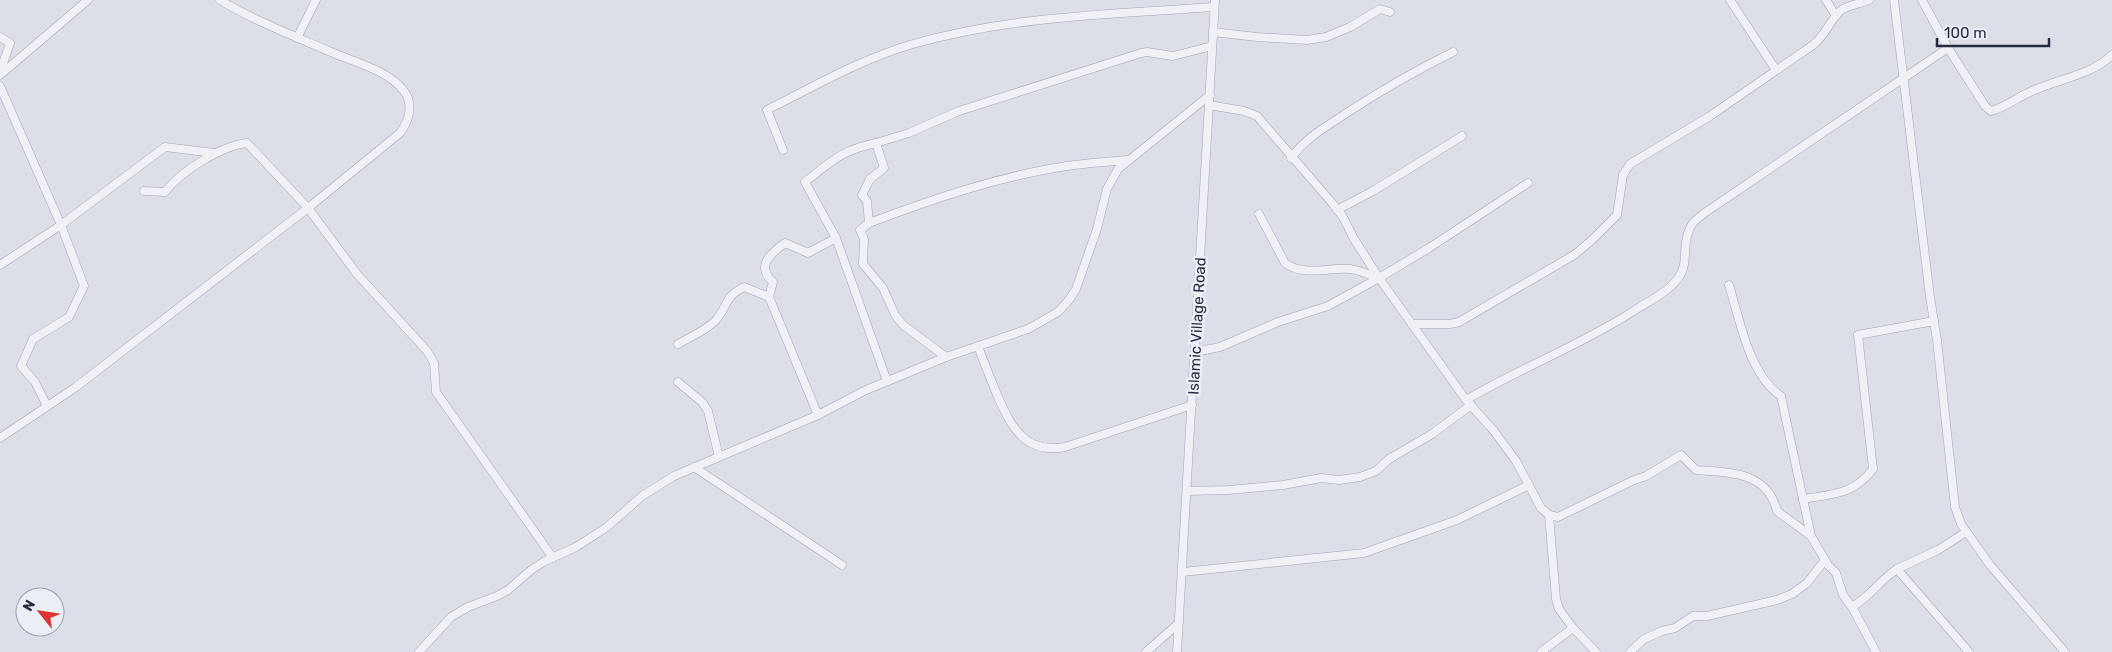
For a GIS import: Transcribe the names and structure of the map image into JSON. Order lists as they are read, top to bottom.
{
  "streets": {
    "street": ["Islamic Village Road"]
  },
  "scale_bar": "100 m",
  "north": "top left"
}
